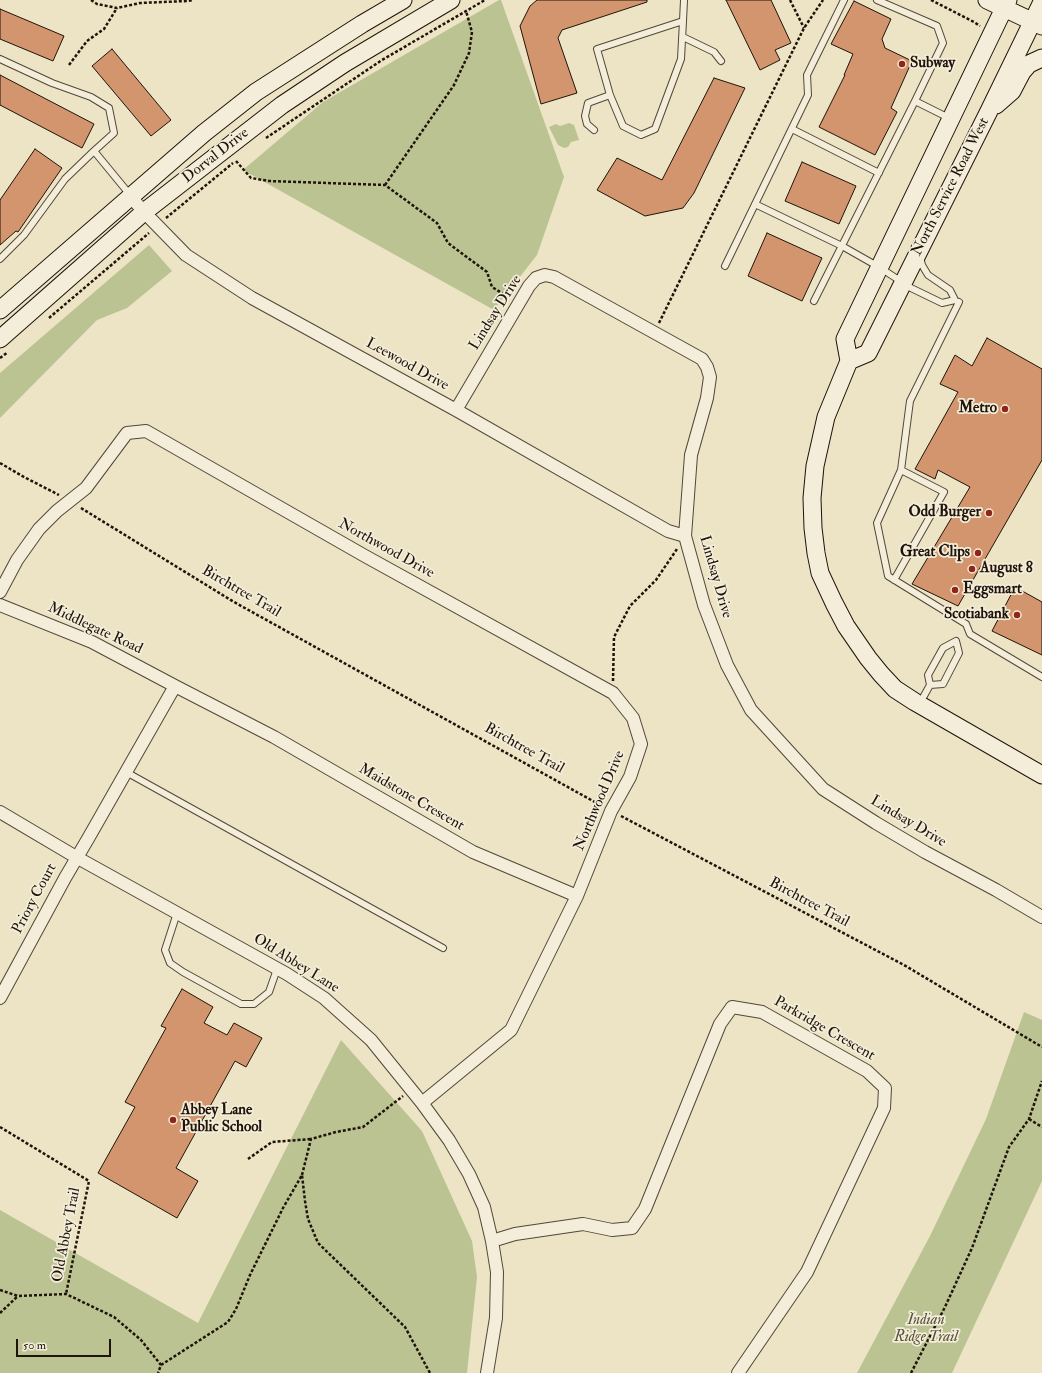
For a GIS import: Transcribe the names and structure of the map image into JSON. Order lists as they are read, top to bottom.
{
  "streets": {
    "street": [
      "Dorval Drive",
      "North Service Road West",
      "Lindsay Drive",
      "Leewood Drive",
      "Northwood Drive",
      "Middlegate Road",
      "Maidstone Crescent",
      "Priory Court",
      "Old Abbey Lane",
      "Parkridge Crescent"
    ],
    "path": ["Birchtree Trail", "Old Abbey Trail"]
  },
  "crossings": [
    ["Dorval Drive", "Leewood Drive"],
    ["Lindsay Drive", "Leewood Drive"],
    ["Northwood Drive", "Birchtree Trail"],
    ["Northwood Drive", "Maidstone Crescent"],
    ["Middlegate Road", "Maidstone Crescent"],
    ["Priory Court", "Old Abbey Lane"],
    ["Old Abbey Lane", "Parkridge Crescent"]
  ],
  "parks": ["Indian Ridge Trail"],
  "places": [
    "Subway",
    "Metro",
    "Odd Burger",
    "Great Clips",
    "August 8",
    "Eggsmart",
    "Scotiabank",
    "Abbey Lane Public School"
  ],
  "scale_bar": "50 m"
}
